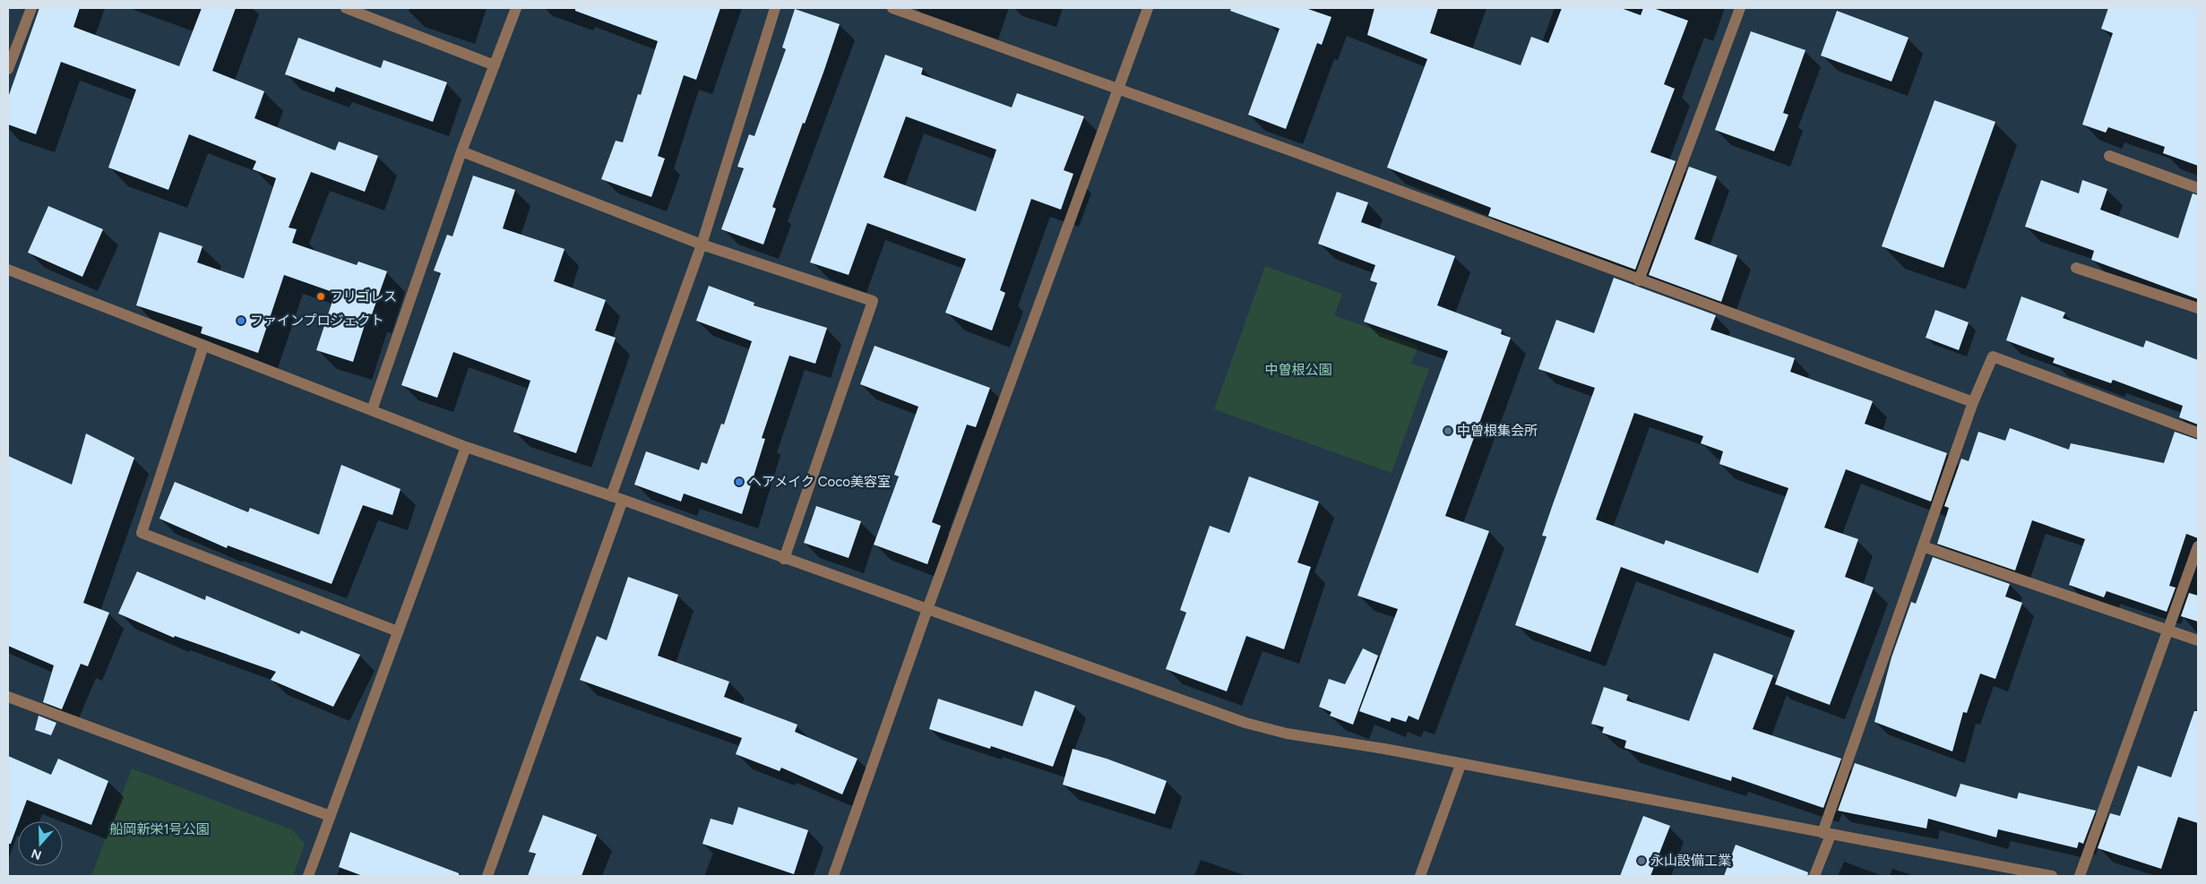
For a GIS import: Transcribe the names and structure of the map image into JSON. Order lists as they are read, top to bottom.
{
  "parks": ["中曽根公園", "船岡新栄1号公園"],
  "places": [
    "フリゴレス",
    "ファインプロジェクト",
    "中曽根集会所",
    "ヘアメイク Coco美容室",
    "永山設備工業"
  ],
  "north": "bottom"
}
